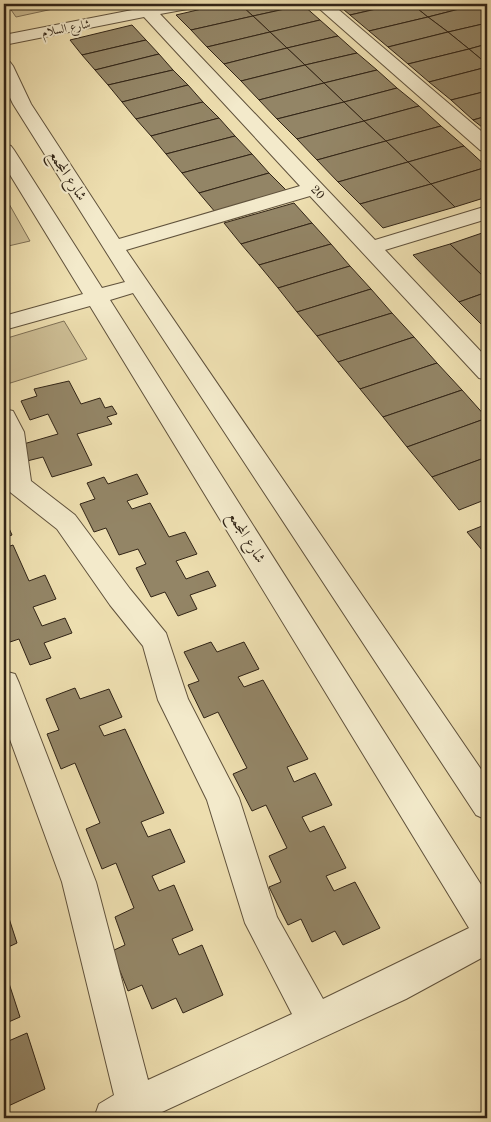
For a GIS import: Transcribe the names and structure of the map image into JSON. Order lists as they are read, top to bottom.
{
  "streets": {
    "street": ["شارع السلام", "شارع المجمع", "20"]
  },
  "crossings": [
    ["شارع السلام", "20"]
  ]
}
